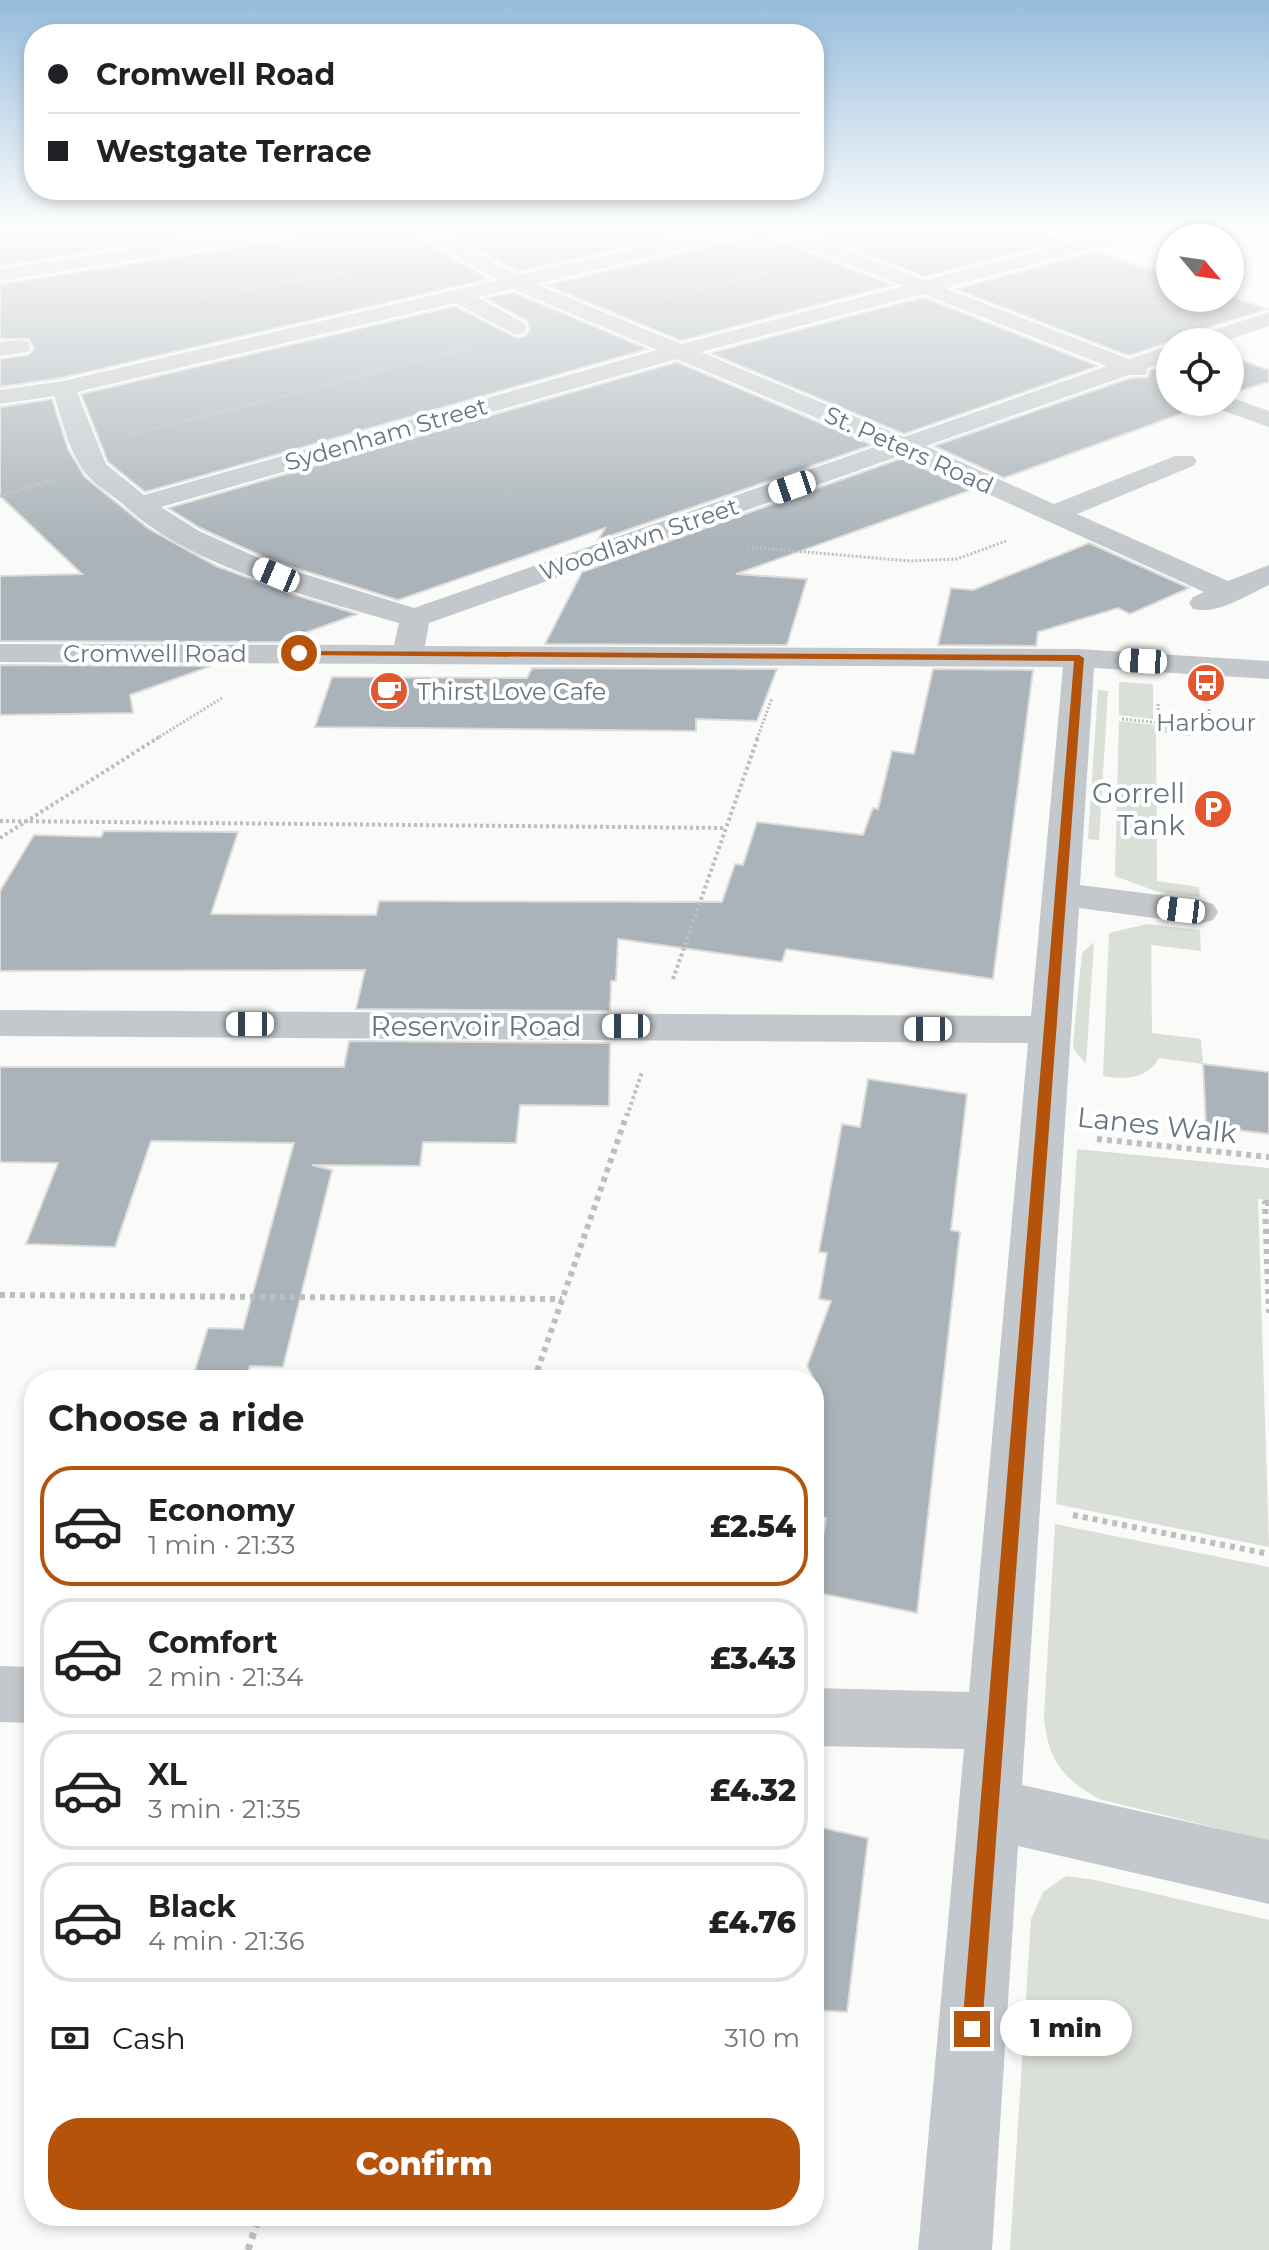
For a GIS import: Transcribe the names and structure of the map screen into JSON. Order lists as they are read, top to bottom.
{
  "streets": {
    "street": [
      "Sydenham Street",
      "St. Peters Road",
      "Woodlawn Street",
      "Cromwell Road",
      "Reservoir Road"
    ],
    "path": ["Lanes Walk"]
  },
  "crossings": [
    ["Sydenham Street", "St. Peters Road"],
    ["St. Peters Road", "Woodlawn Street"]
  ],
  "places": {
    "bus stop": ["Harbour"],
    "cafe": ["Thirst Love Cafe"],
    "parking": ["Gorrell Tank"]
  },
  "north": "bottom right",
  "page": {
    "banner": ["Cromwell Road", "Westgate Terrace"],
    "heading": "Choose a ride",
    "list": [
      {
        "name": "Economy",
        "note": "1 min · 21:33",
        "value": "£2.54"
      },
      {
        "name": "Comfort",
        "note": "2 min · 21:34",
        "value": "£3.43"
      },
      {
        "name": "XL",
        "note": "3 min · 21:35",
        "value": "£4.32"
      },
      {
        "name": "Black",
        "note": "4 min · 21:36",
        "value": "£4.76"
      }
    ],
    "pay": ["Cash", "310 m"],
    "bubble": "1 min",
    "buttons": "Confirm"
  }
}
